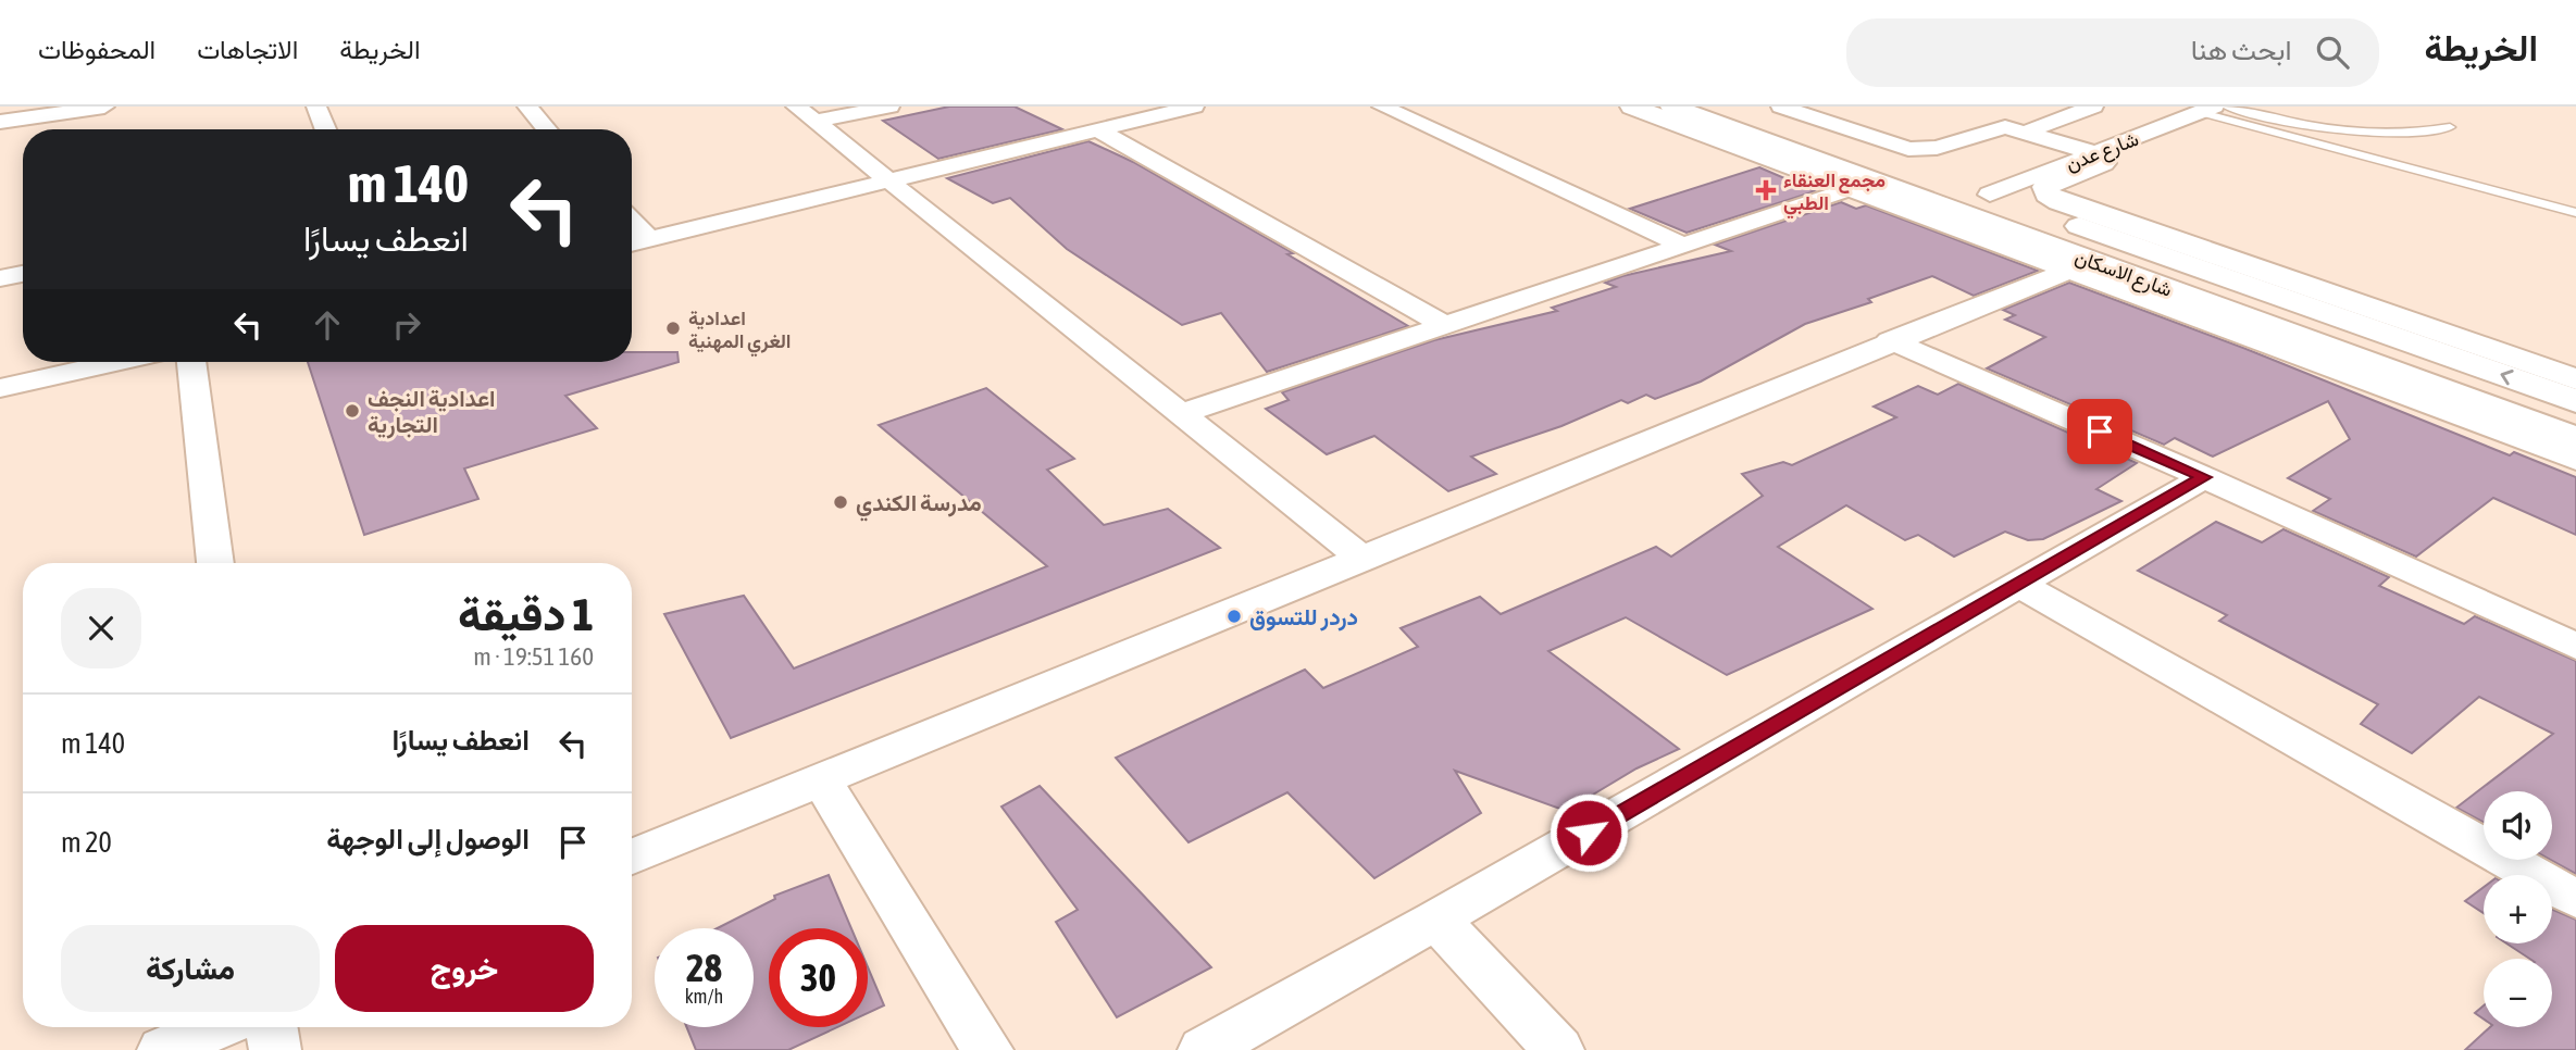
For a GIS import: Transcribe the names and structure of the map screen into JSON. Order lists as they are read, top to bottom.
{
  "streets": {
    "main road": ["شارع الاسكان"],
    "street": ["شارع عدن"]
  },
  "crossings": [
    ["شارع عدن", "شارع الاسكان"]
  ],
  "places": {
    "health": ["مجمع العنقاء الطبي"],
    "other": [
      "اعدادية الغري المهنية",
      "اعدادية النجف التجارية",
      "مدرسة الكندي",
      "دردر للتسوق"
    ]
  },
  "page": {
    "header": "الخريطة",
    "search": "ابحث هنا",
    "nav": ["الخريطة", "الاتجاهات", "المحفوظات"],
    "turn": ["140 m", "انعطف يسارًا"],
    "heading": ["1 دقيقة", "160 m · 19:51"],
    "list": [
      {
        "name": "انعطف يسارًا",
        "value": "140 m"
      },
      {
        "name": "الوصول إلى الوجهة",
        "value": "20 m"
      }
    ],
    "map_buttons": ["+", "−"],
    "buttons": ["خروج", "مشاركة"],
    "speed": "28 km/h",
    "limit": "30"
  }
}
